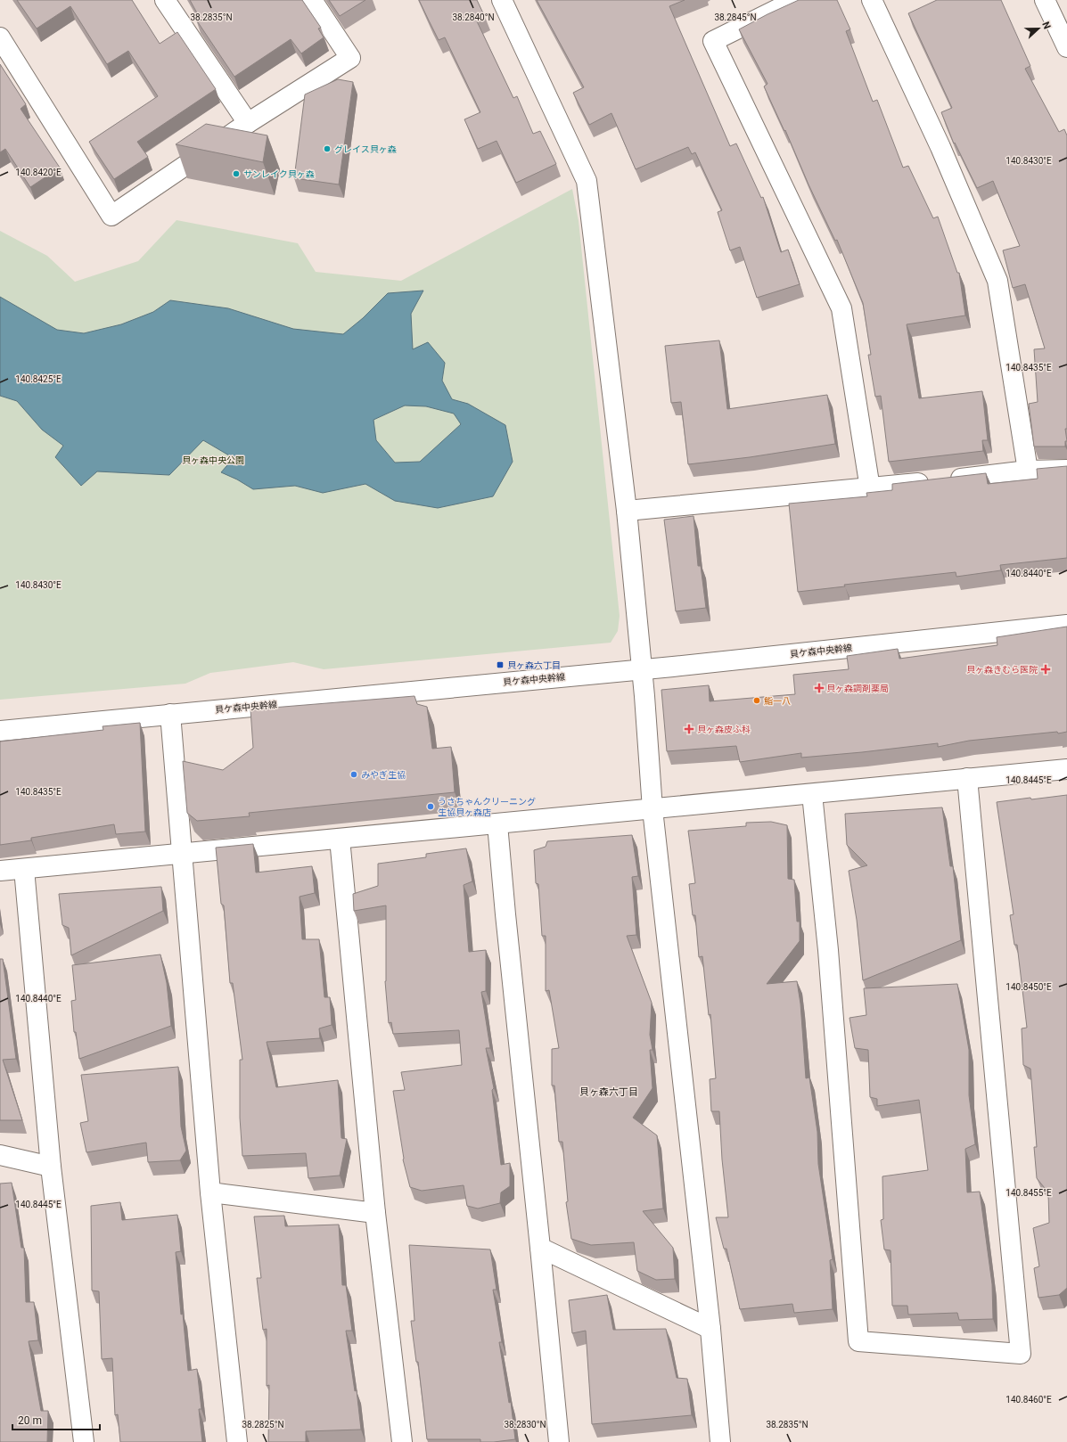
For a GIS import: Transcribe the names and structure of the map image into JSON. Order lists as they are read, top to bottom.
{
  "streets": {
    "street": ["貝ケ森中央幹線"]
  },
  "districts": ["貝ヶ森六丁目"],
  "parks": ["貝ヶ森中央公園"],
  "places": {
    "other": [
      "グレイス貝ヶ森",
      "サンレイク貝ヶ森",
      "鮨一八",
      "みやぎ生協",
      "うさちゃんクリーニング 生協貝ヶ森店"
    ],
    "transit": ["貝ヶ森六丁目"],
    "health": ["貝ヶ森きむら医院", "貝ヶ森調剤薬局", "貝ヶ森皮ふ科"]
  },
  "scale_bar": "20 m",
  "north": "right",
  "coordinates": [
    "38.2835°N",
    "38.2840°N",
    "38.2845°N",
    "140.8430°E",
    "140.8420°E",
    "140.8435°E",
    "140.8425°E",
    "140.8440°E",
    "140.8445°E",
    "140.8450°E",
    "140.8455°E",
    "140.8460°E",
    "38.2825°N",
    "38.2830°N"
  ]
}
